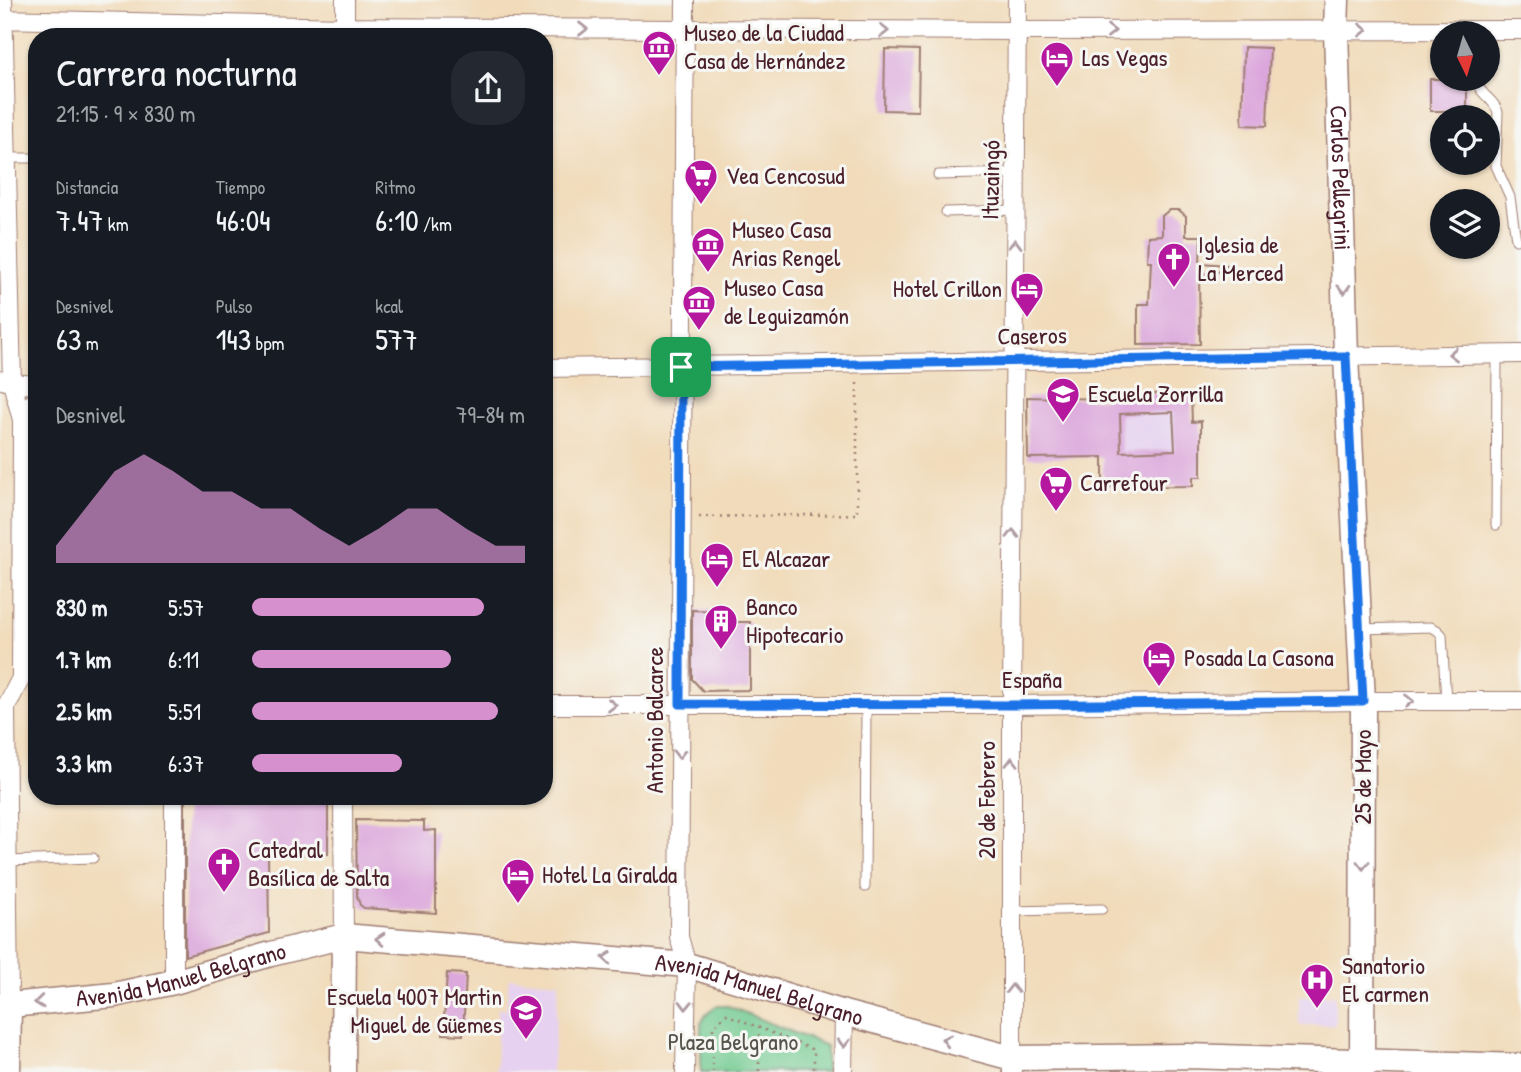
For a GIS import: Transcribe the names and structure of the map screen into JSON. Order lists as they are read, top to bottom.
{
  "streets": {
    "main road": ["Carlos Pellegrini", "25 de Mayo", "Avenida Manuel Belgrano"],
    "street": [
      "Ituzaingó",
      "Caseros",
      "España",
      "Antonio Balcarce",
      "20 de Febrero"
    ]
  },
  "crossings": [
    ["Carlos Pellegrini", "Caseros"],
    ["Carlos Pellegrini", "25 de Mayo"],
    ["Ituzaingó", "Caseros"],
    ["Ituzaingó", "20 de Febrero"],
    ["Caseros", "Antonio Balcarce"],
    ["Caseros", "25 de Mayo"],
    ["Caseros", "20 de Febrero"],
    ["España", "Antonio Balcarce"],
    ["España", "25 de Mayo"],
    ["España", "20 de Febrero"],
    ["Antonio Balcarce", "Avenida Manuel Belgrano"],
    ["25 de Mayo", "Avenida Manuel Belgrano"],
    ["20 de Febrero", "Avenida Manuel Belgrano"]
  ],
  "one_way": [
    "Carlos Pellegrini",
    "Ituzaingó",
    "25 de Mayo",
    "20 de Febrero",
    "Avenida Manuel Belgrano"
  ],
  "parks": ["Plaza Belgrano"],
  "places": {
    "museum": ["Museo de la Ciudad Casa de Hernández", "Museo Casa Arias Rengel", "Museo Casa de Leguizamón"],
    "hotel": [
      "Las Vegas",
      "Hotel Crillon",
      "El Alcazar",
      "Posada La Casona",
      "Hotel La Giralda"
    ],
    "supermarket": ["Vea Cencosud", "Carrefour"],
    "church": ["Iglesia de La Merced", "Catedral Basílica de Salta"],
    "school or university": ["Escuela Zorrilla", "Escuela 4007 Martin Miguel de Güemes"],
    "building": ["Banco Hipotecario"],
    "hospital": ["Sanatorio El carmen"]
  },
  "north": "bottom",
  "page": {
    "heading": ["Carrera nocturna", "21:15 · 9 × 830 m"],
    "stats": [
      ["Distancia", "7.47 km"],
      ["Tiempo", "46:04"],
      ["Ritmo", "6:10 /km"],
      ["Desnivel", "63 m"],
      ["Pulso", "143 bpm"],
      ["kcal", "577"]
    ],
    "chart": ["Desnivel", "79–84 m"],
    "list": [
      {
        "name": "830 m",
        "note": "5:57"
      },
      {
        "name": "1.7 km",
        "note": "6:11"
      },
      {
        "name": "2.5 km",
        "note": "5:51"
      },
      {
        "name": "3.3 km",
        "note": "6:37"
      }
    ]
  }
}
